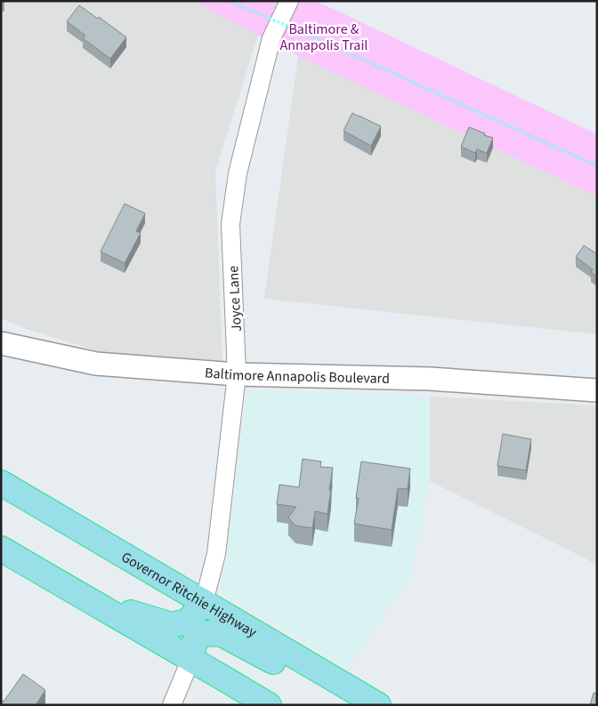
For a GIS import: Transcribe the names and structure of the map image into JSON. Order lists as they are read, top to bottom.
{
  "streets": {
    "highway": ["Governor Ritchie Highway"],
    "street": ["Joyce Lane", "Baltimore Annapolis Boulevard"]
  },
  "crossings": [
    ["Joyce Lane", "Baltimore Annapolis Boulevard"],
    ["Joyce Lane", "Governor Ritchie Highway"]
  ],
  "parks": ["Baltimore & Annapolis Trail"]
}
